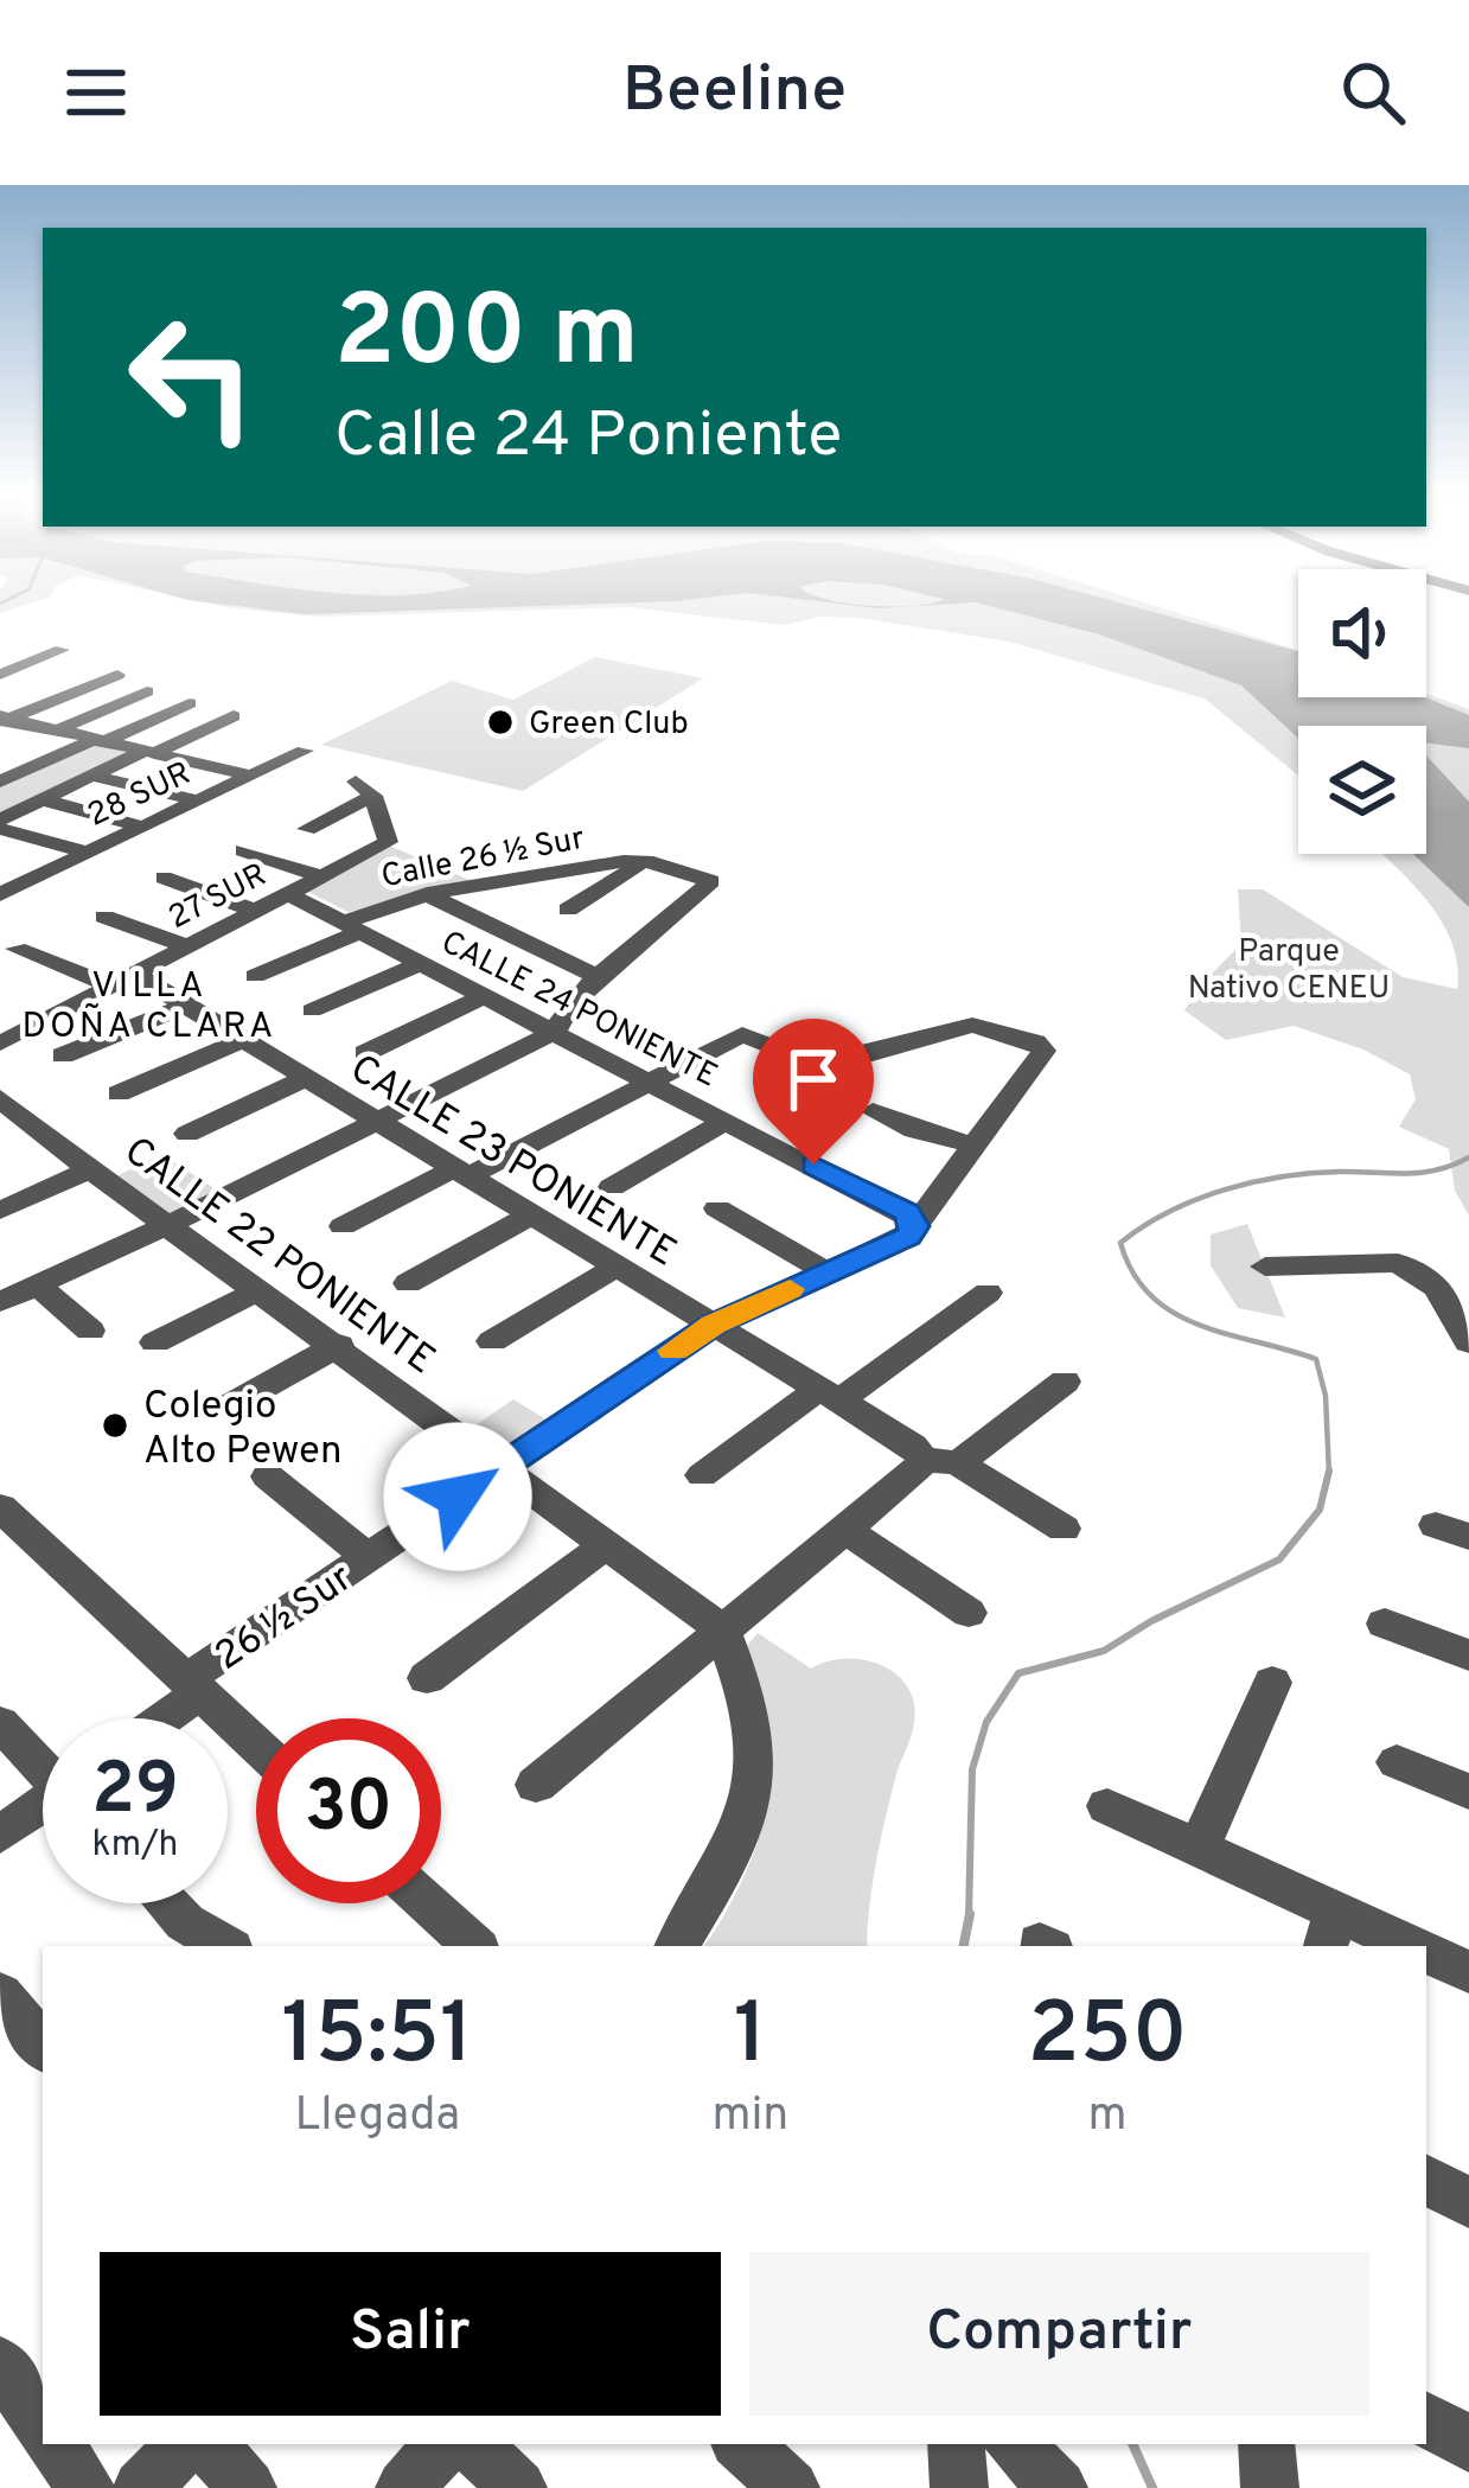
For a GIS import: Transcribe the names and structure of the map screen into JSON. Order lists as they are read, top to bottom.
{
  "streets": {
    "street": [
      "28 SUR",
      "Calle 26 ½ Sur",
      "27 SUR",
      "CALLE 24 PONIENTE",
      "CALLE 23 PONIENTE",
      "CALLE 22 PONIENTE",
      "26 ½ Sur"
    ]
  },
  "crossings": [
    ["Calle 26 ½ Sur", "CALLE 24 PONIENTE"],
    ["27 SUR", "CALLE 24 PONIENTE"],
    ["27 SUR", "CALLE 23 PONIENTE"],
    ["CALLE 24 PONIENTE", "26 ½ Sur"],
    ["CALLE 23 PONIENTE", "26 ½ Sur"],
    ["CALLE 22 PONIENTE", "26 ½ Sur"]
  ],
  "districts": ["VILLA DOÑA CLARA"],
  "parks": ["Parque Nativo CENEU"],
  "places": ["Green Club", "Colegio Alto Pewen"],
  "page": {
    "header": "Beeline",
    "turn": ["200 m", "Calle 24 Poniente"],
    "speed": "29 km/h",
    "limit": "30",
    "eta": [
      "15:51",
      "Llegada",
      "1",
      "min",
      "250",
      "m"
    ],
    "buttons": ["Salir", "Compartir"]
  }
}
